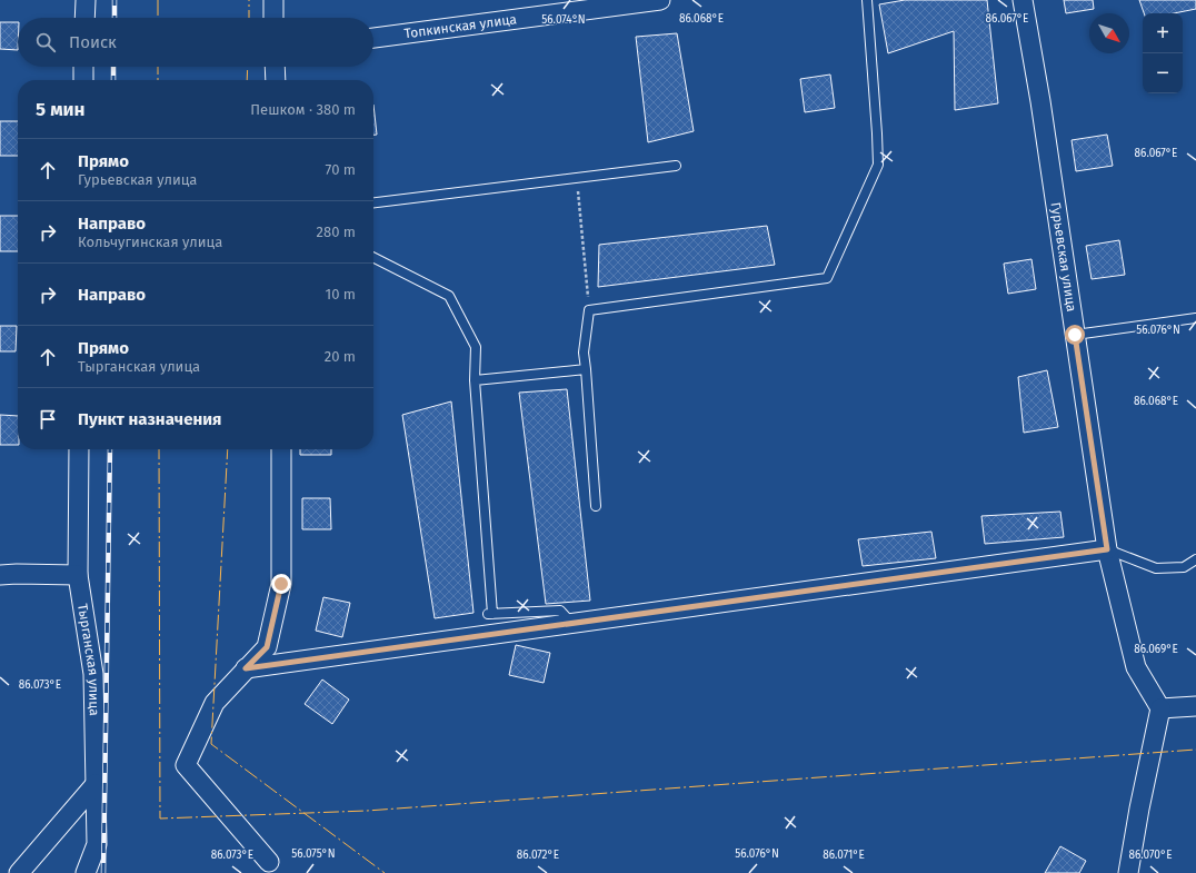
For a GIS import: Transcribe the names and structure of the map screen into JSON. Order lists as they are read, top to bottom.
{
  "streets": {
    "street": ["Топкинская улица", "Гурьевская улица", "Тырганская улица"]
  },
  "north": "bottom right",
  "page": {
    "map_buttons": ["+", "−"],
    "search": "Поиск",
    "heading": ["5 мин", "Пешком · 380 m"],
    "list": [
      ["Прямо", "Гурьевская улица", "70 m"],
      ["Направо", "Кольчугинская улица", "280 m"],
      ["Направо", "10 m"],
      ["Прямо", "Тырганская улица", "20 m"],
      "Пункт назначения"
    ]
  },
  "coordinates": [
    "86.068°E",
    "86.067°E",
    "56.074°N",
    "56.076°N",
    "86.069°E",
    "86.073°E",
    "56.075°N",
    "86.072°E",
    "86.071°E",
    "86.070°E"
  ]
}
